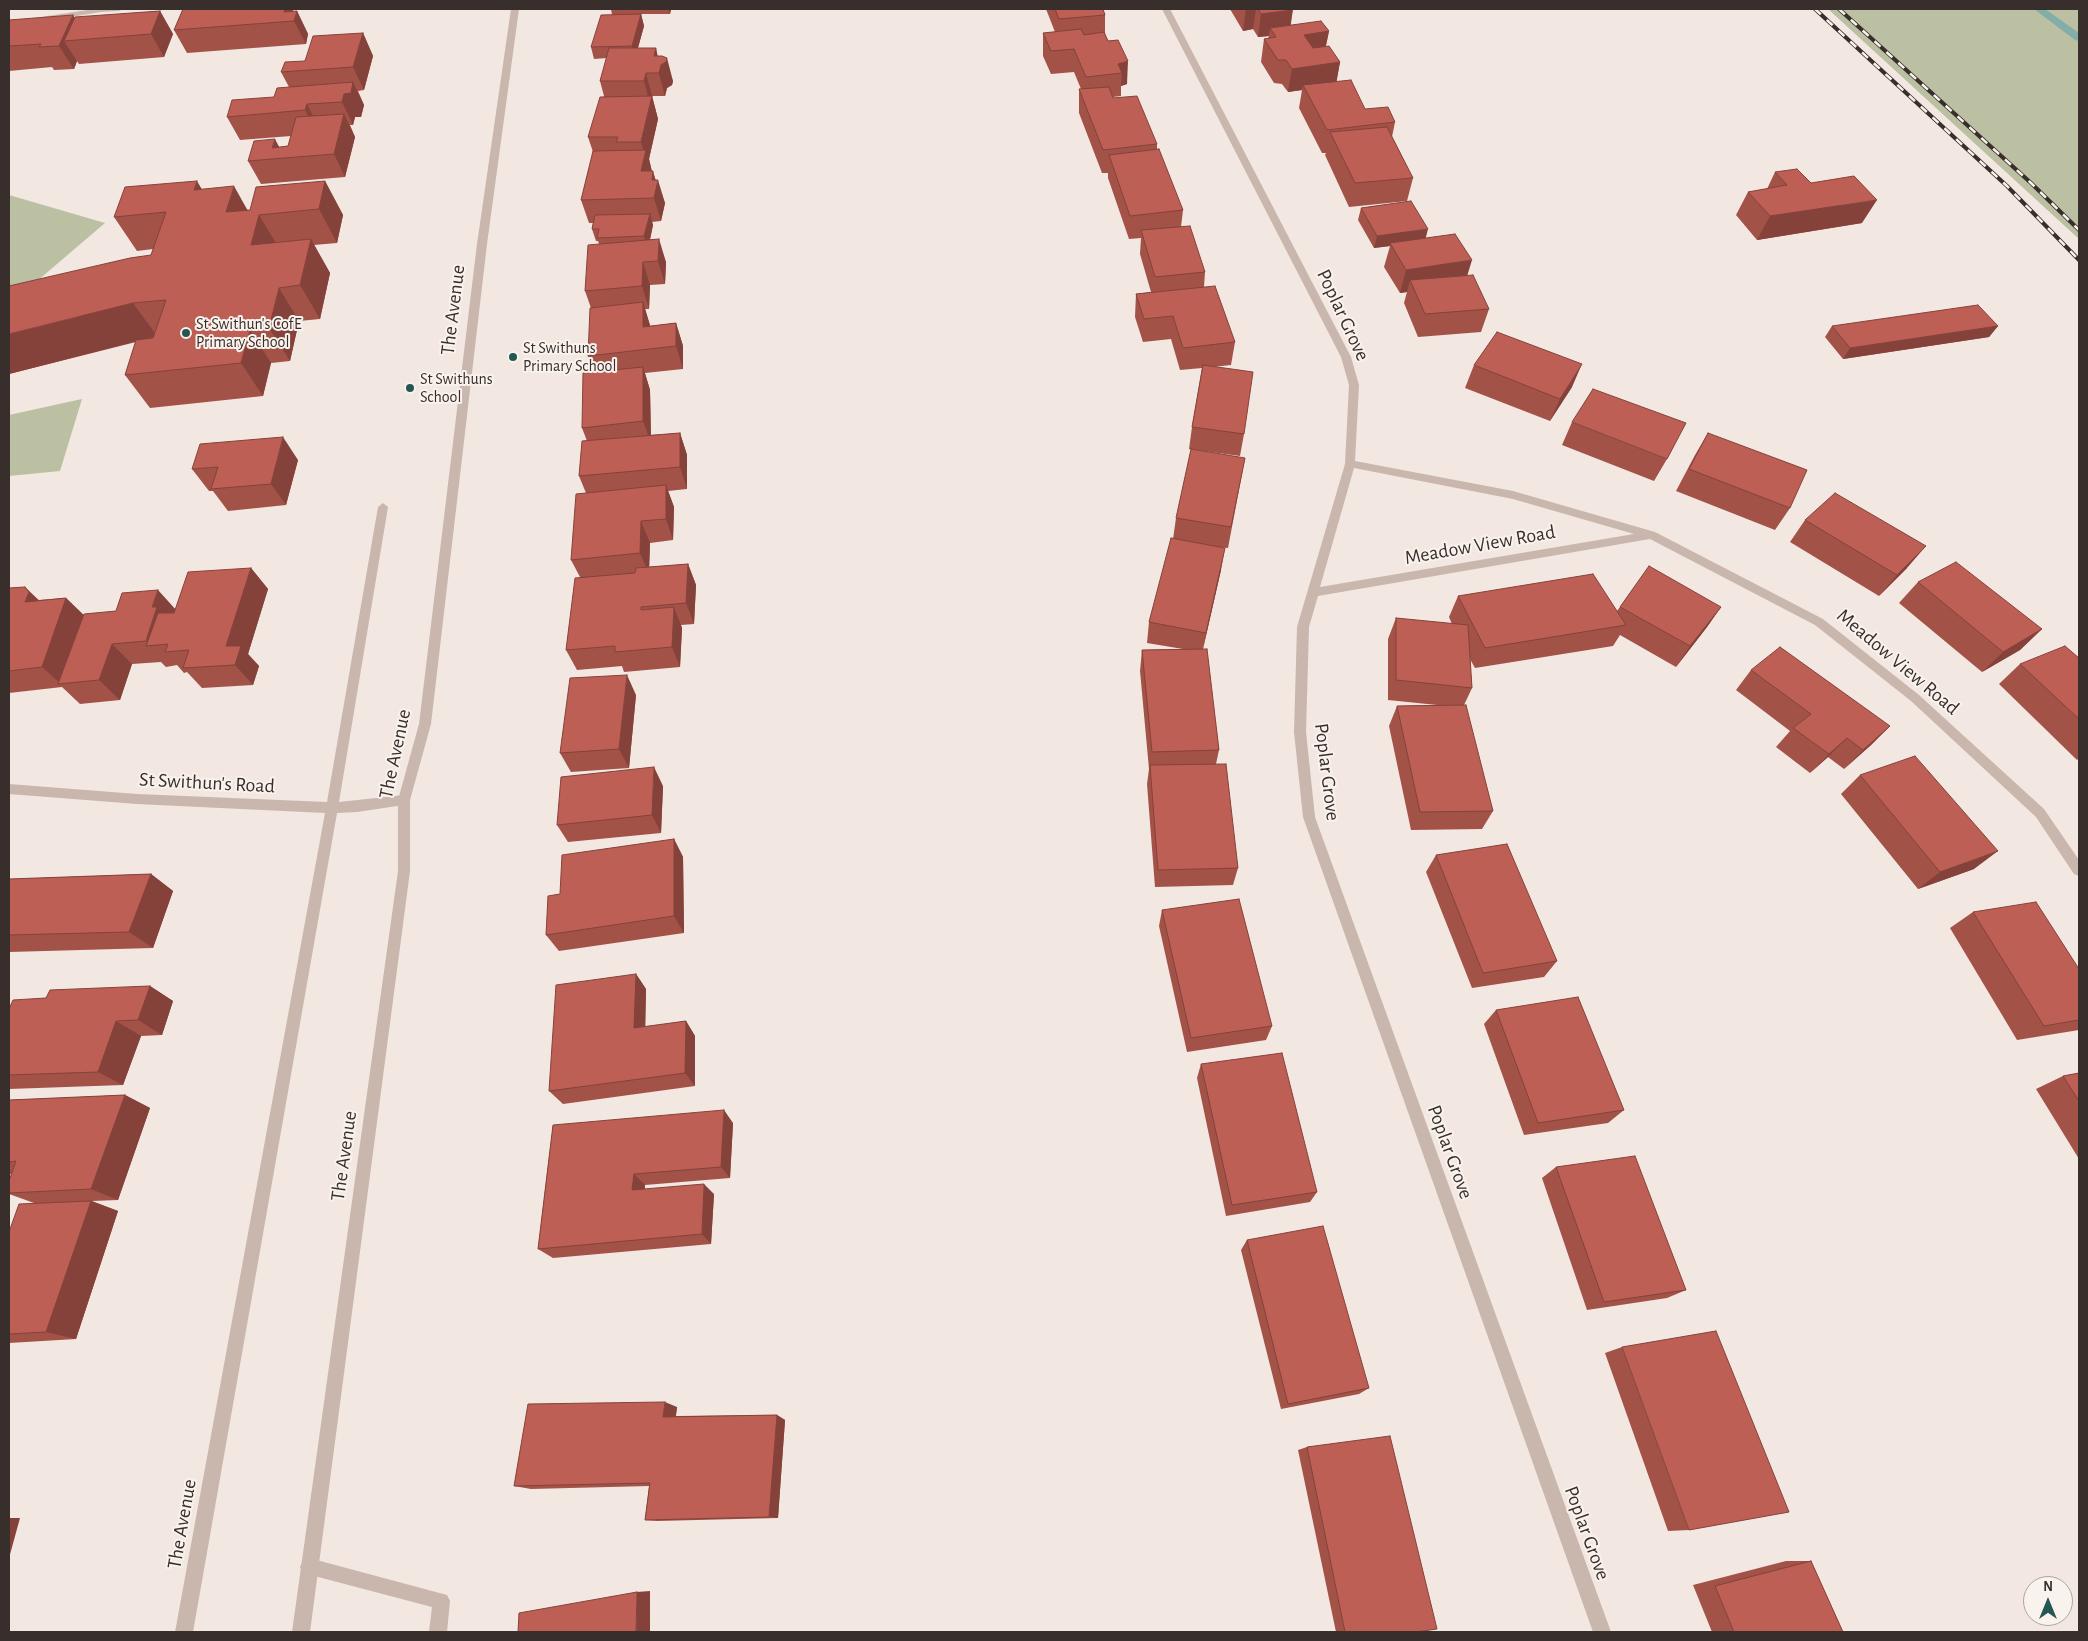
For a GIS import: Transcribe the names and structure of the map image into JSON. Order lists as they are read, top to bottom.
{
  "streets": {
    "street": [
      "The Avenue",
      "Poplar Grove",
      "Meadow View Road",
      "St Swithun's Road"
    ]
  },
  "crossings": [
    ["The Avenue", "St Swithun's Road"],
    ["Poplar Grove", "Meadow View Road"]
  ],
  "places": ["St Swithun's CofE Primary School", "St Swithuns Primary School", "St Swithuns School"],
  "north": "top"
}
